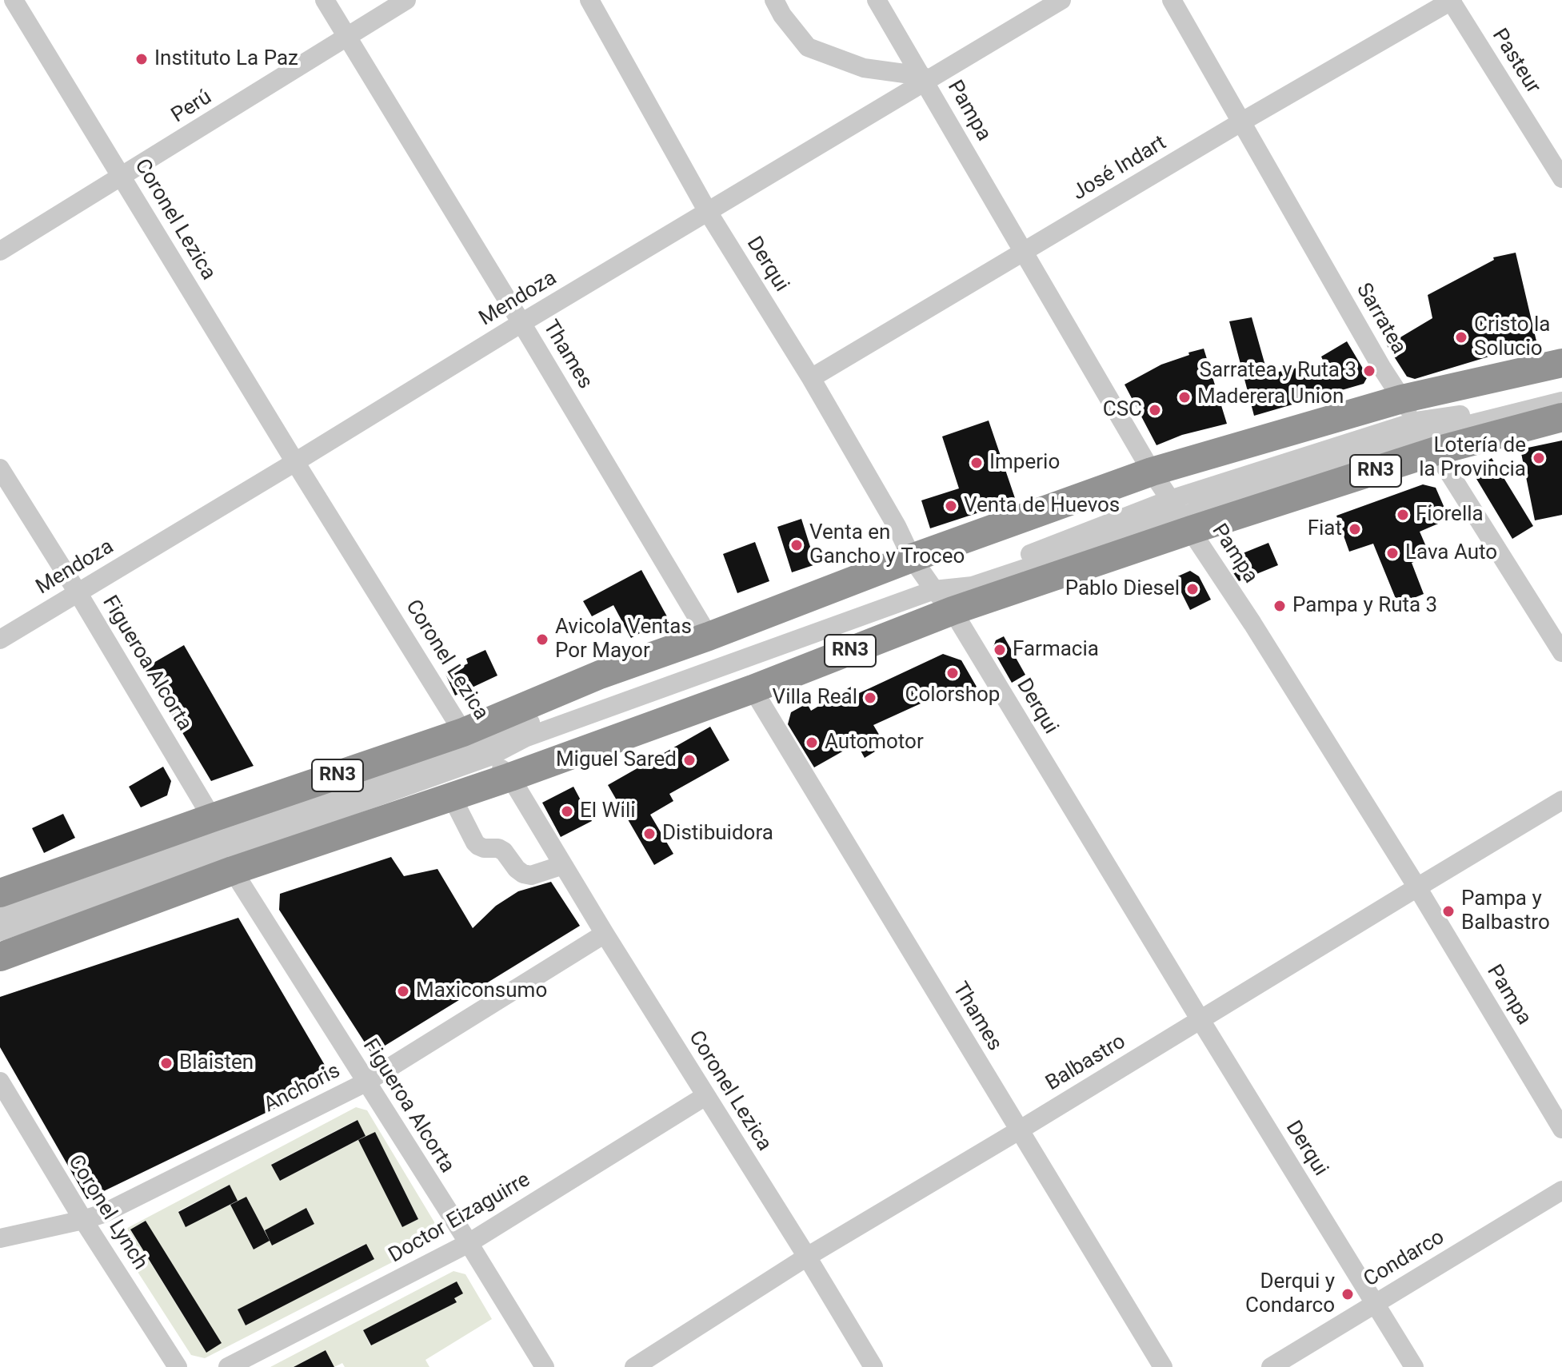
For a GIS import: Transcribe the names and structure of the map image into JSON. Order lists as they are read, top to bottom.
{
  "streets": {
    "highway": ["RN3"],
    "street": [
      "Pasteur",
      "Perú",
      "Pampa",
      "José Indart",
      "Coronel Lezica",
      "Derqui",
      "Mendoza",
      "Sarratea",
      "Thames",
      "Figueroa Alcorta",
      "Balbastro",
      "Anchoris",
      "Coronel Lynch",
      "Doctor Eizaguirre",
      "Condarco"
    ]
  },
  "crossings": [
    ["Pasteur", "José Indart"],
    ["Perú", "Coronel Lezica"],
    ["Perú", "Thames"],
    ["Pampa", "José Indart"],
    ["Pampa", "Mendoza"],
    ["Pampa", "RN3"],
    ["Pampa", "Balbastro"],
    ["José Indart", "Derqui"],
    ["José Indart", "Sarratea"],
    ["Coronel Lezica", "Mendoza"],
    ["Coronel Lezica", "RN3"],
    ["Coronel Lezica", "Balbastro"],
    ["Coronel Lezica", "Anchoris"],
    ["Coronel Lezica", "Doctor Eizaguirre"],
    ["Derqui", "Mendoza"],
    ["Derqui", "RN3"],
    ["Derqui", "Balbastro"],
    ["Derqui", "Condarco"],
    ["Mendoza", "Thames"],
    ["Mendoza", "Figueroa Alcorta"],
    ["Sarratea", "RN3"],
    ["Thames", "RN3"],
    ["Thames", "Balbastro"],
    ["RN3", "Figueroa Alcorta"],
    ["Figueroa Alcorta", "Anchoris"],
    ["Figueroa Alcorta", "Doctor Eizaguirre"],
    ["Anchoris", "Coronel Lynch"]
  ],
  "places": [
    "Instituto La Paz",
    "Cristo la Solucio",
    "Sarratea y Ruta 3",
    "Maderera Union",
    "CSC",
    "Lotería de la Provincia",
    "Imperio",
    "Venta de Huevos",
    "Fiorella",
    "Fiat",
    "Venta en Gancho y Troceo",
    "Lava Auto",
    "Pablo Diesel",
    "Pampa y Ruta 3",
    "Avicola Ventas Por Mayor",
    "Farmacia",
    "Colorshop",
    "Villa Real",
    "Automotor",
    "Miguel Sared",
    "El Wili",
    "Distibuidora",
    "Pampa y Balbastro",
    "Maxiconsumo",
    "Blaisten",
    "Derqui y Condarco"
  ]
}
